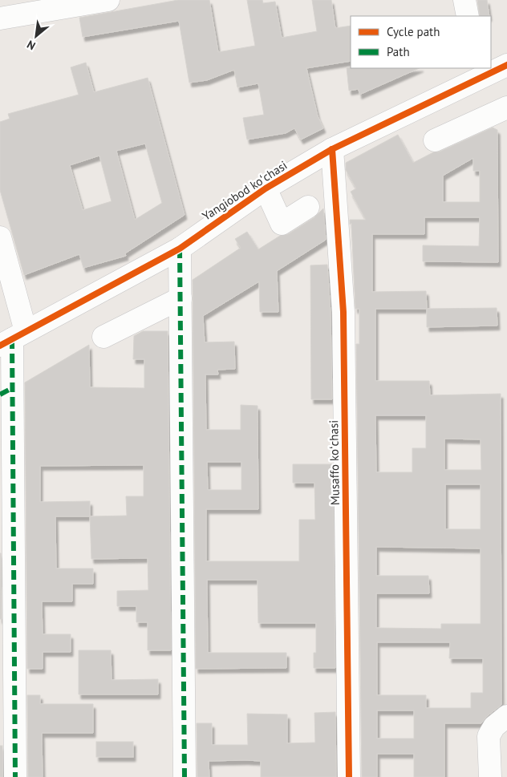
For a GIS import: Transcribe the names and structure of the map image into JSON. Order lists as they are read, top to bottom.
{
  "streets": {
    "street": ["Yangiobod koʻchasi", "Musaffo koʻchasi"]
  },
  "crossings": [
    ["Yangiobod koʻchasi", "Musaffo koʻchasi"]
  ],
  "legend": ["Cycle path", "Path"],
  "north": "bottom left"
}
